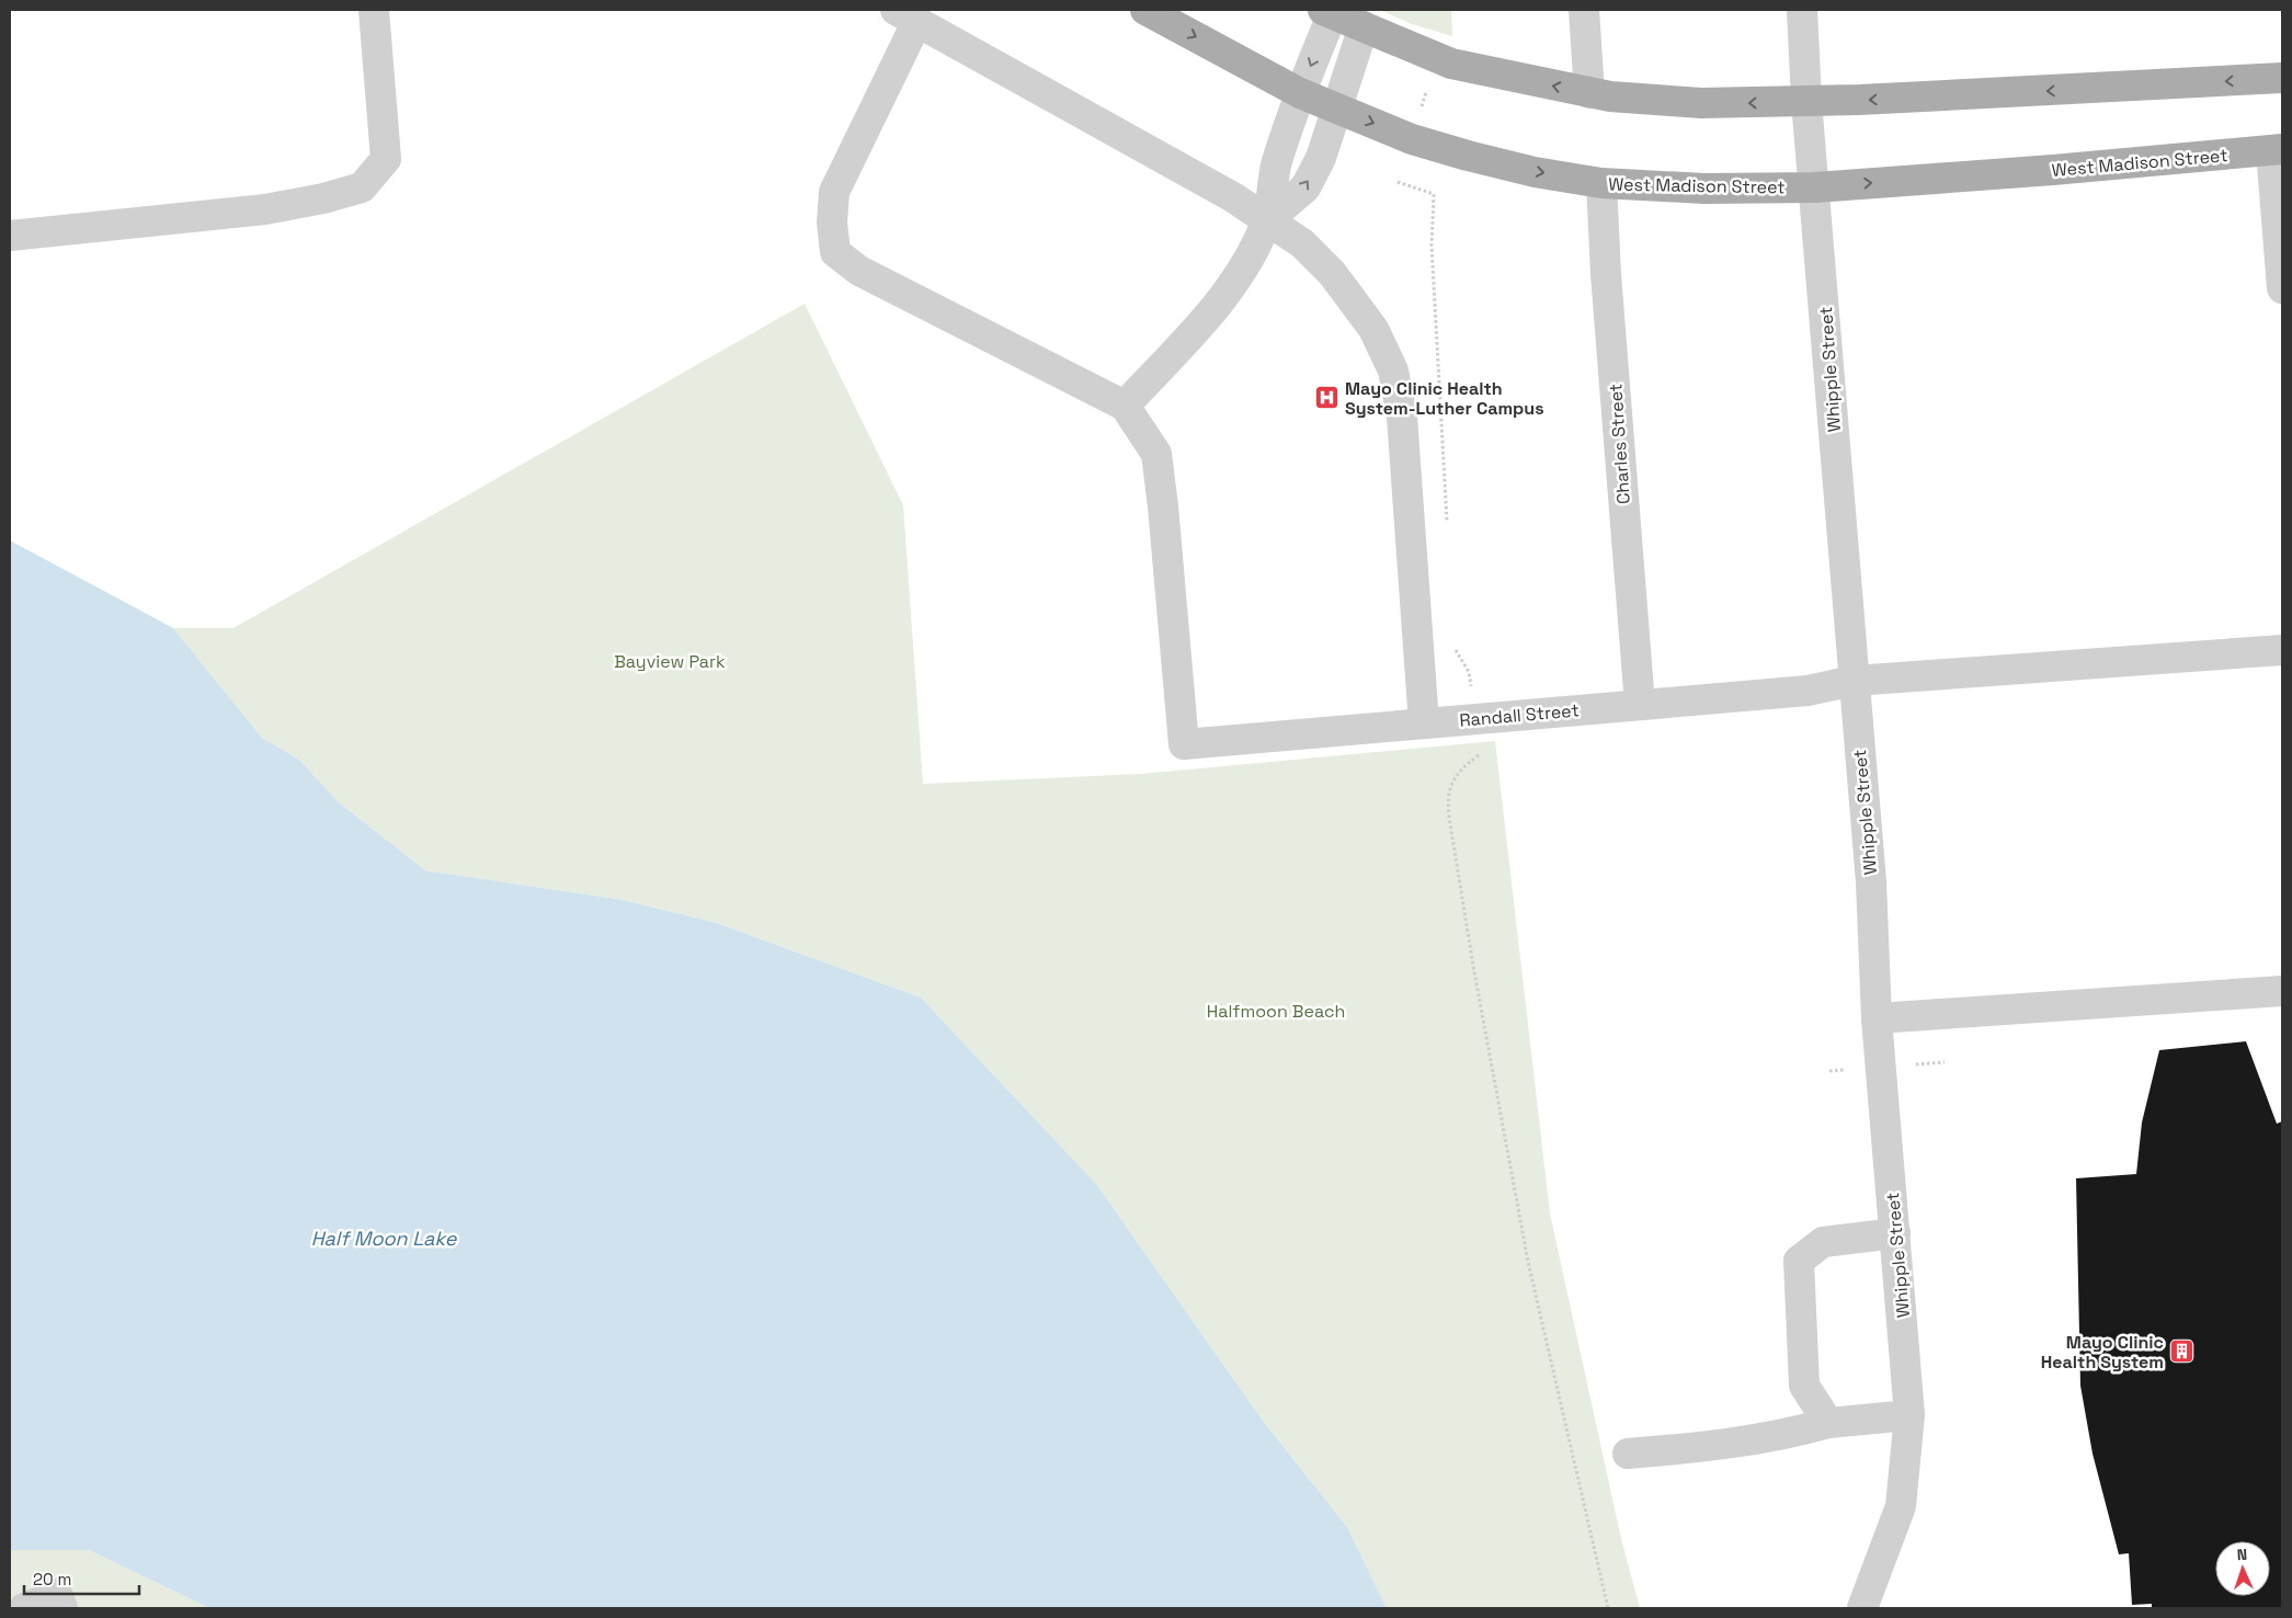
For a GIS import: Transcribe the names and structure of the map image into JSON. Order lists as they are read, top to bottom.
{
  "streets": {
    "main road": ["West Madison Street"],
    "street": ["Whipple Street", "Charles Street", "Randall Street"]
  },
  "crossings": [
    ["West Madison Street", "Whipple Street"],
    ["West Madison Street", "Charles Street"],
    ["Whipple Street", "Randall Street"],
    ["Charles Street", "Randall Street"]
  ],
  "water": ["Half Moon Lake"],
  "parks": ["Bayview Park", "Halfmoon Beach"],
  "places": {
    "hospital": ["Mayo Clinic Health System-Luther Campus"],
    "building": ["Mayo Clinic Health System"]
  },
  "scale_bar": "20 m",
  "north": "top"
}
